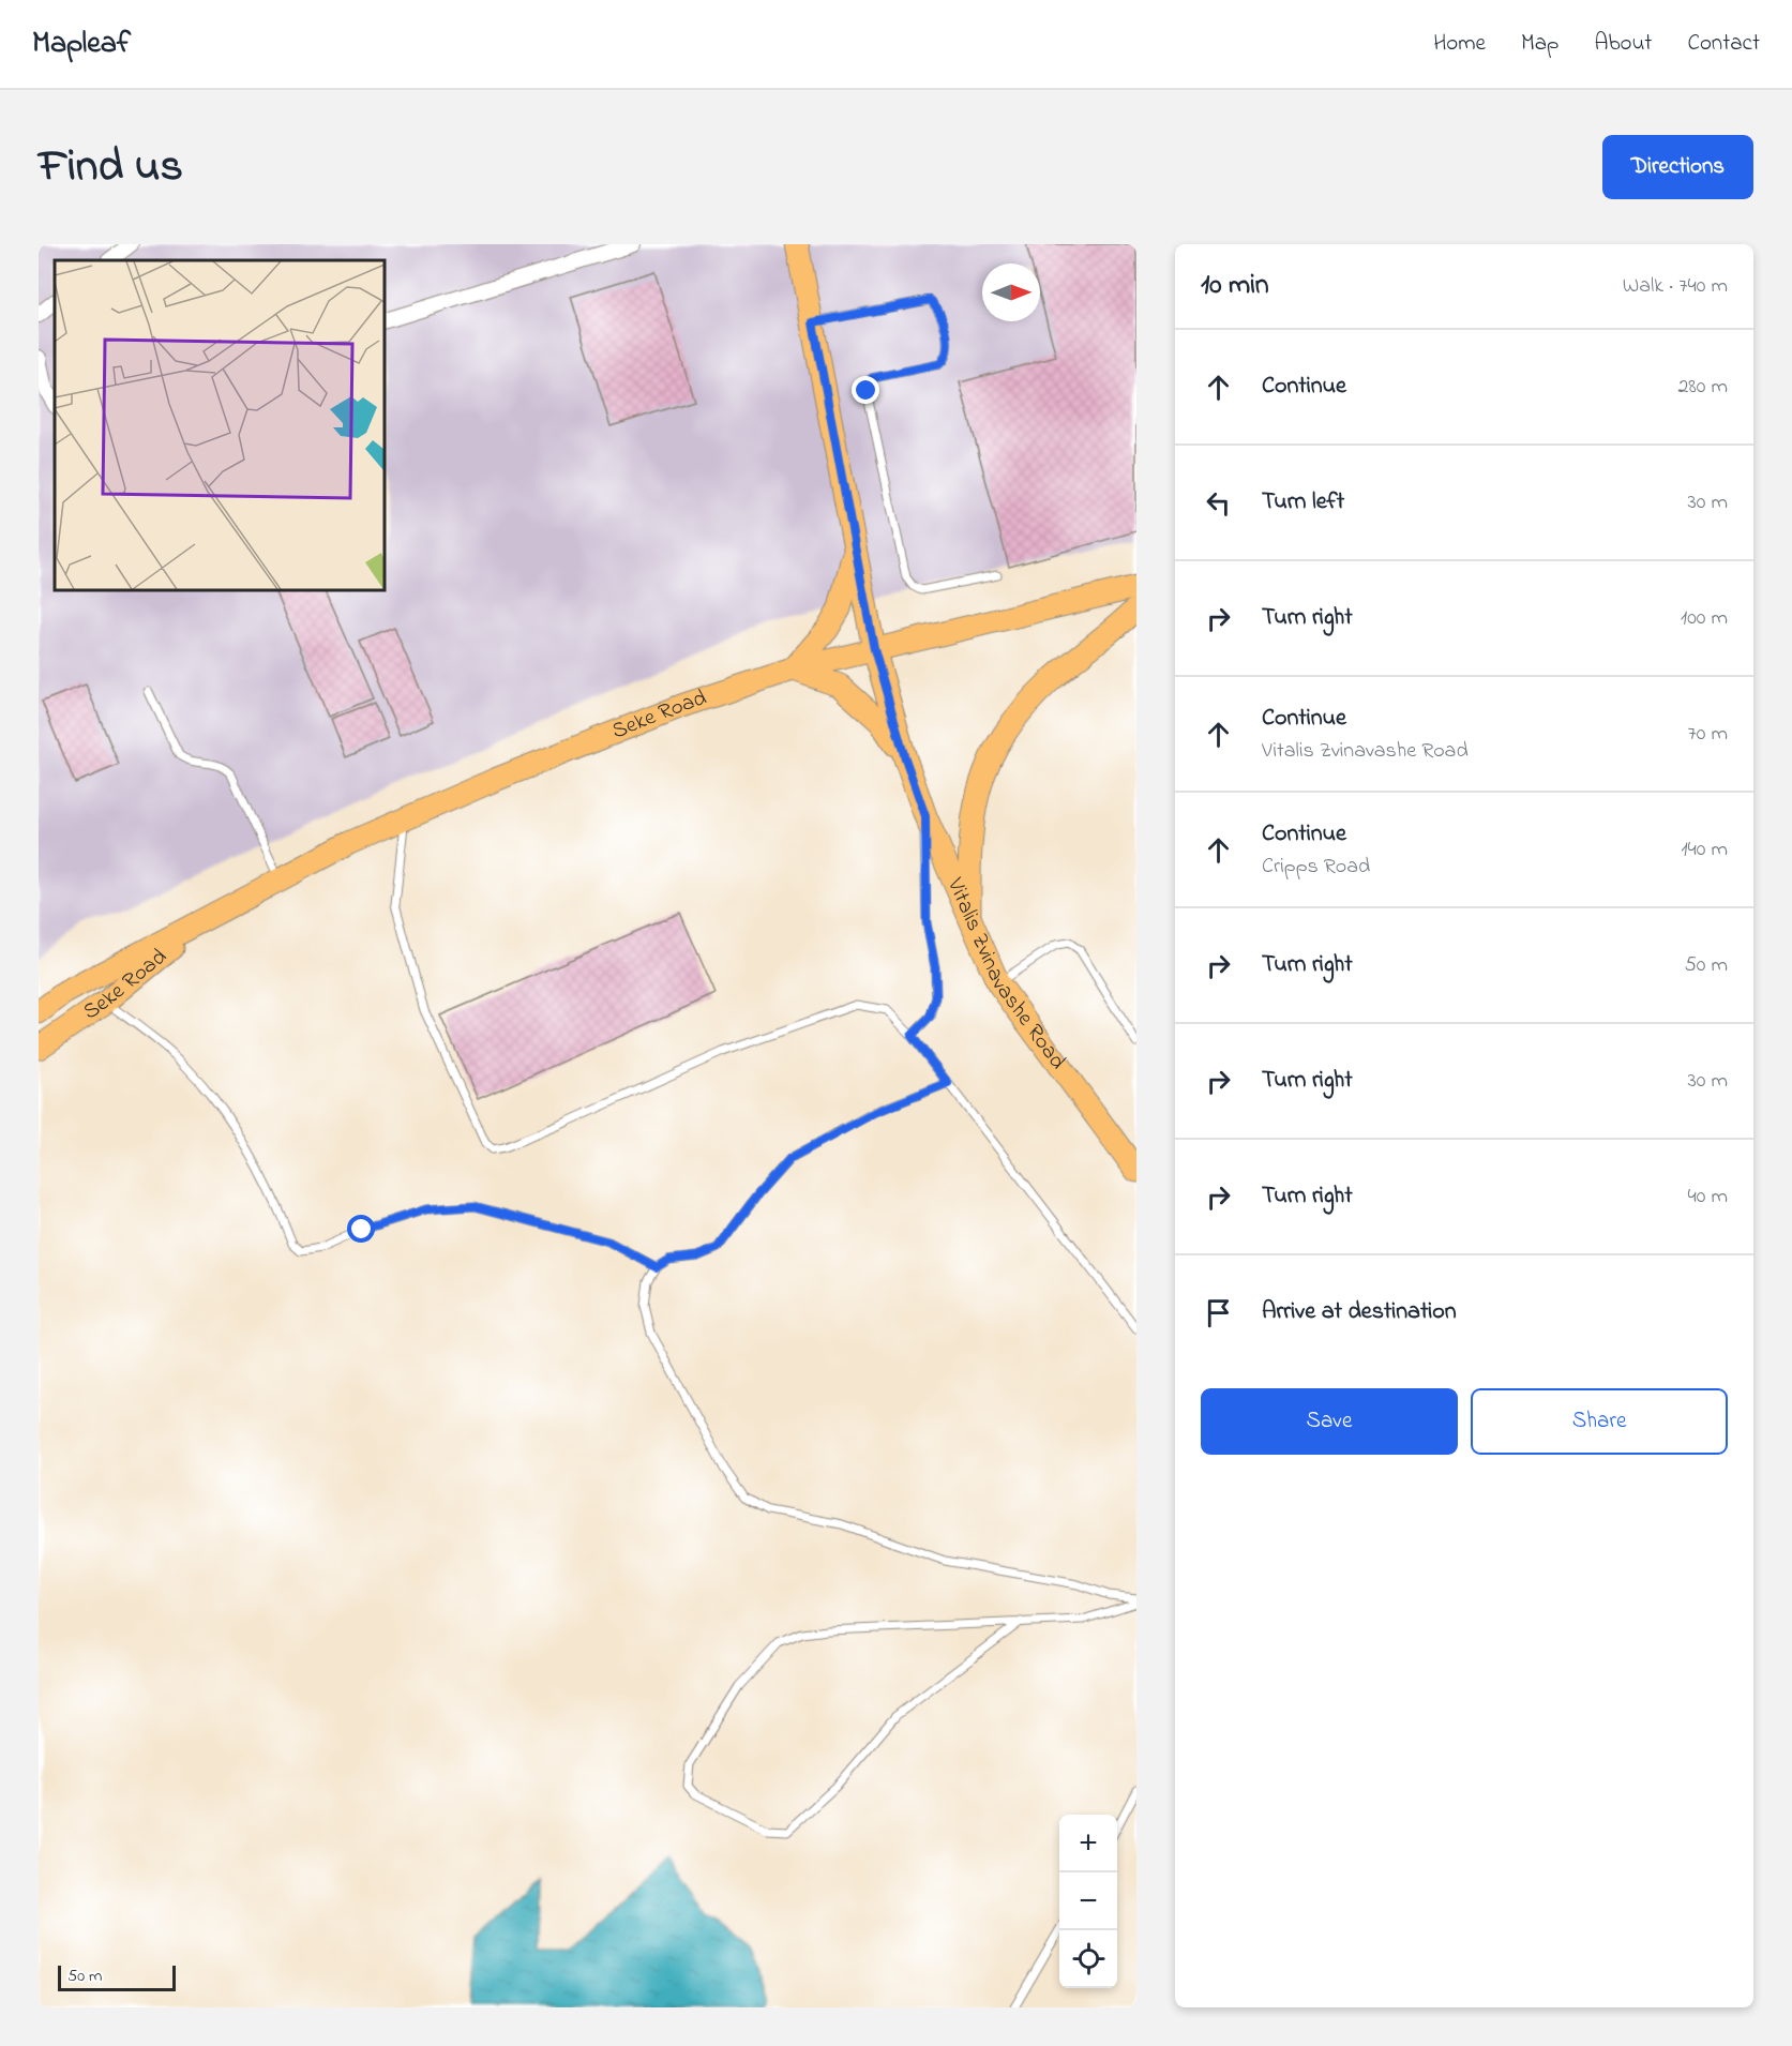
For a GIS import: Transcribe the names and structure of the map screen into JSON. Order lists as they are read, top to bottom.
{
  "streets": {
    "main road": ["Seke Road", "Vitalis Zvinavashe Road"]
  },
  "crossings": [
    ["Seke Road", "Vitalis Zvinavashe Road"]
  ],
  "scale_bar": "50 m",
  "north": "right",
  "page": {
    "header": "Mapleaf",
    "nav": [
      "Home",
      "Map",
      "About",
      "Contact"
    ],
    "title": "Find us",
    "buttons": [
      "Directions",
      ["Save", "Share"]
    ],
    "heading": ["10 min", "Walk · 740 m"],
    "list": [
      ["Continue", "280 m"],
      ["Turn left", "30 m"],
      ["Turn right", "100 m"],
      ["Continue", "Vitalis Zvinavashe Road", "70 m"],
      ["Continue", "Cripps Road", "140 m"],
      ["Turn right", "50 m"],
      ["Turn right", "30 m"],
      ["Turn right", "40 m"],
      "Arrive at destination"
    ],
    "map_buttons": ["+", "−"],
    "scale": "50 m"
  }
}
